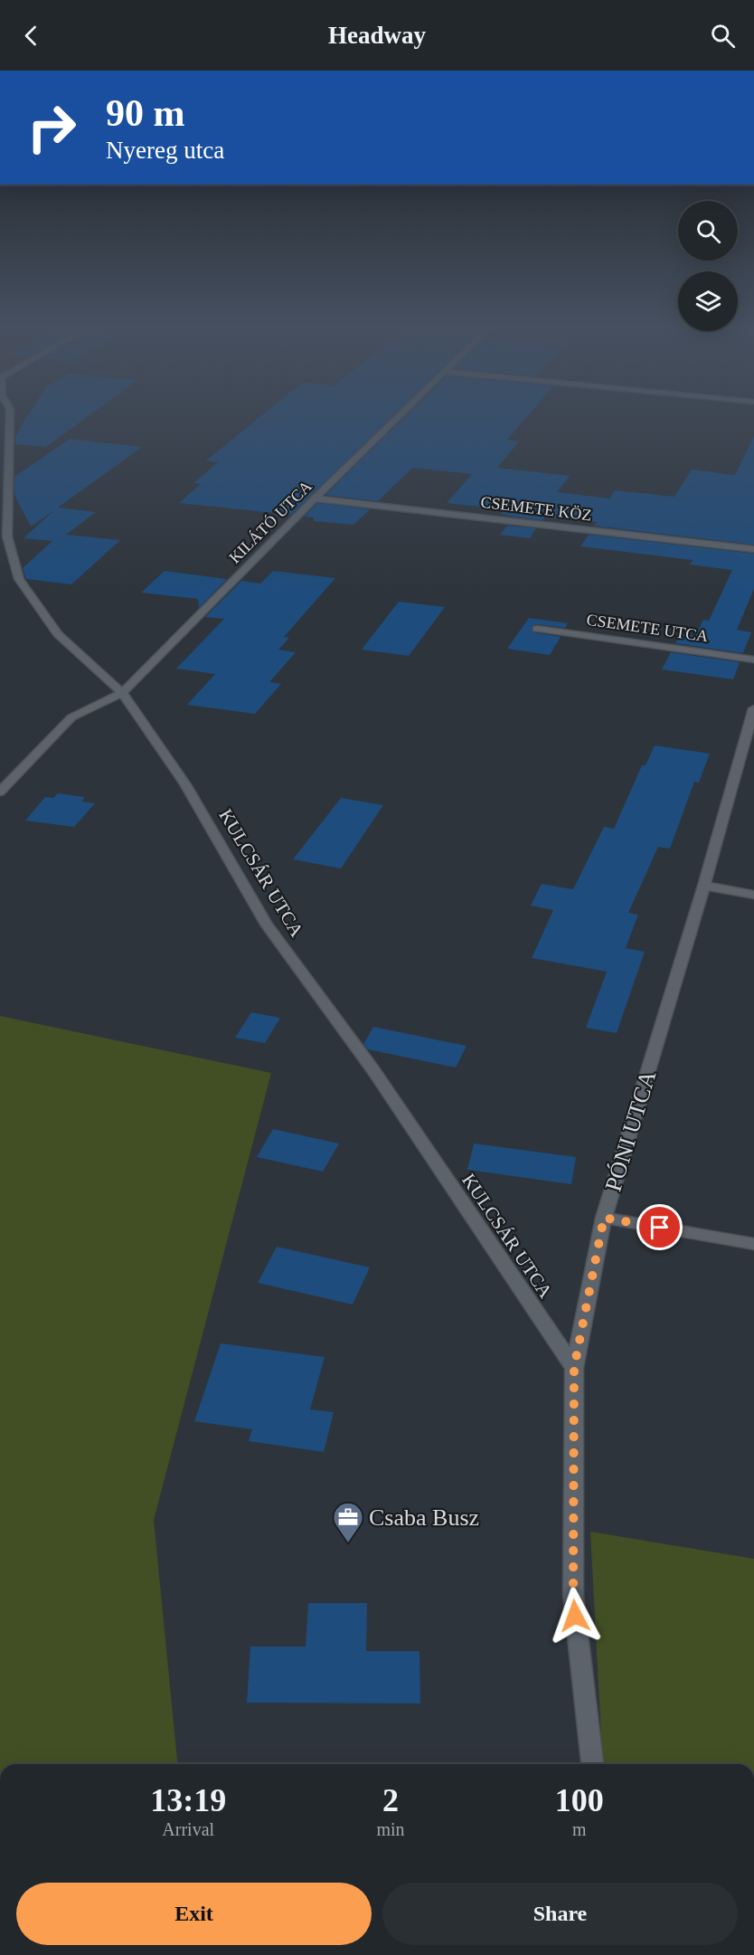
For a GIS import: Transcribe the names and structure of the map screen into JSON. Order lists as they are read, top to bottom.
{
  "streets": {
    "street": [
      "CSEMETE KÖZ",
      "KILÁTÓ UTCA",
      "CSEMETE UTCA",
      "KULCSÁR UTCA",
      "PÓNI UTCA"
    ]
  },
  "crossings": [
    ["CSEMETE KÖZ", "KILÁTÓ UTCA"],
    ["KILÁTÓ UTCA", "KULCSÁR UTCA"],
    ["KULCSÁR UTCA", "PÓNI UTCA"]
  ],
  "places": {
    "office": ["Csaba Busz"]
  },
  "page": {
    "header": "Headway",
    "turn": ["90 m", "Nyereg utca"],
    "eta": [
      "13:19",
      "Arrival",
      "2",
      "min",
      "100",
      "m"
    ],
    "buttons": ["Exit", "Share"]
  }
}
